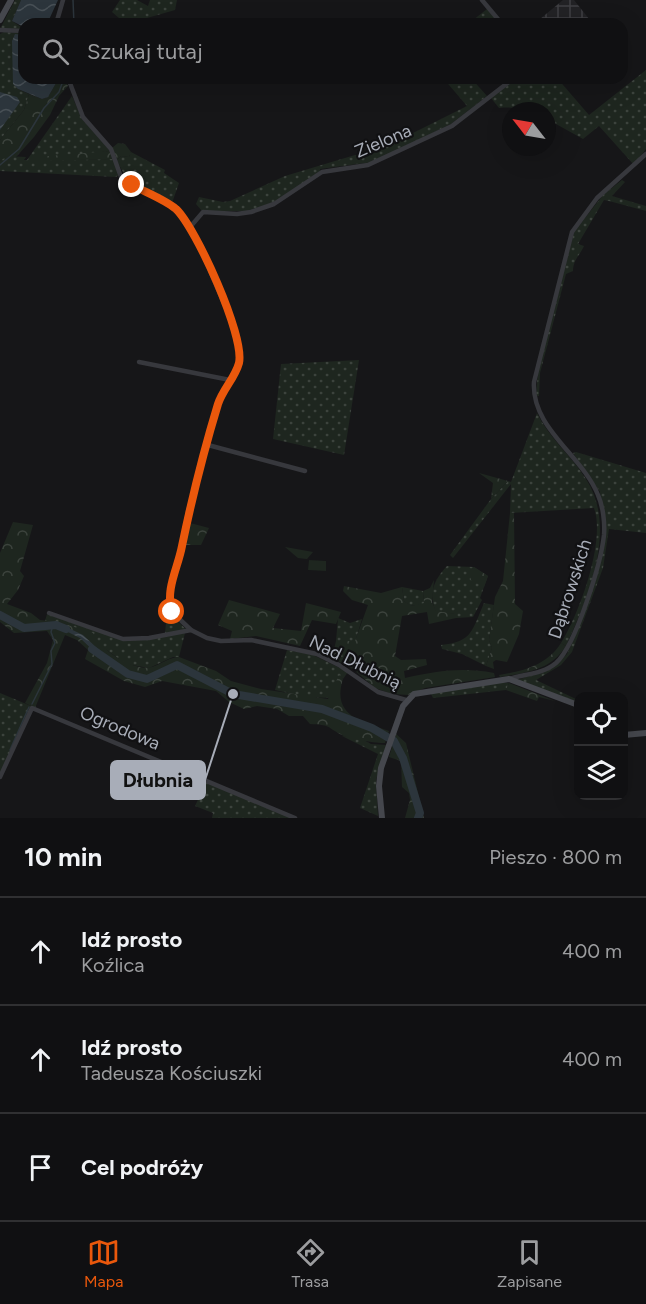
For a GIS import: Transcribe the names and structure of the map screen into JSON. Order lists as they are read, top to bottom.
{
  "streets": {
    "street": [
      "Zielona",
      "Dąbrowskich",
      "Nad Dłubnią",
      "Ogrodowa"
    ]
  },
  "crossings": [
    ["Dąbrowskich", "Nad Dłubnią"]
  ],
  "places": ["Dłubnia"],
  "north": "top left",
  "page": {
    "search": "Szukaj tutaj",
    "heading": ["10 min", "Pieszo · 800 m"],
    "list": [
      ["Idź prosto", "Koźlica", "400 m"],
      ["Idź prosto", "Tadeusza Kościuszki", "400 m"],
      "Cel podróży"
    ],
    "nav": ["Mapa", "Trasa", "Zapisane"]
  }
}
